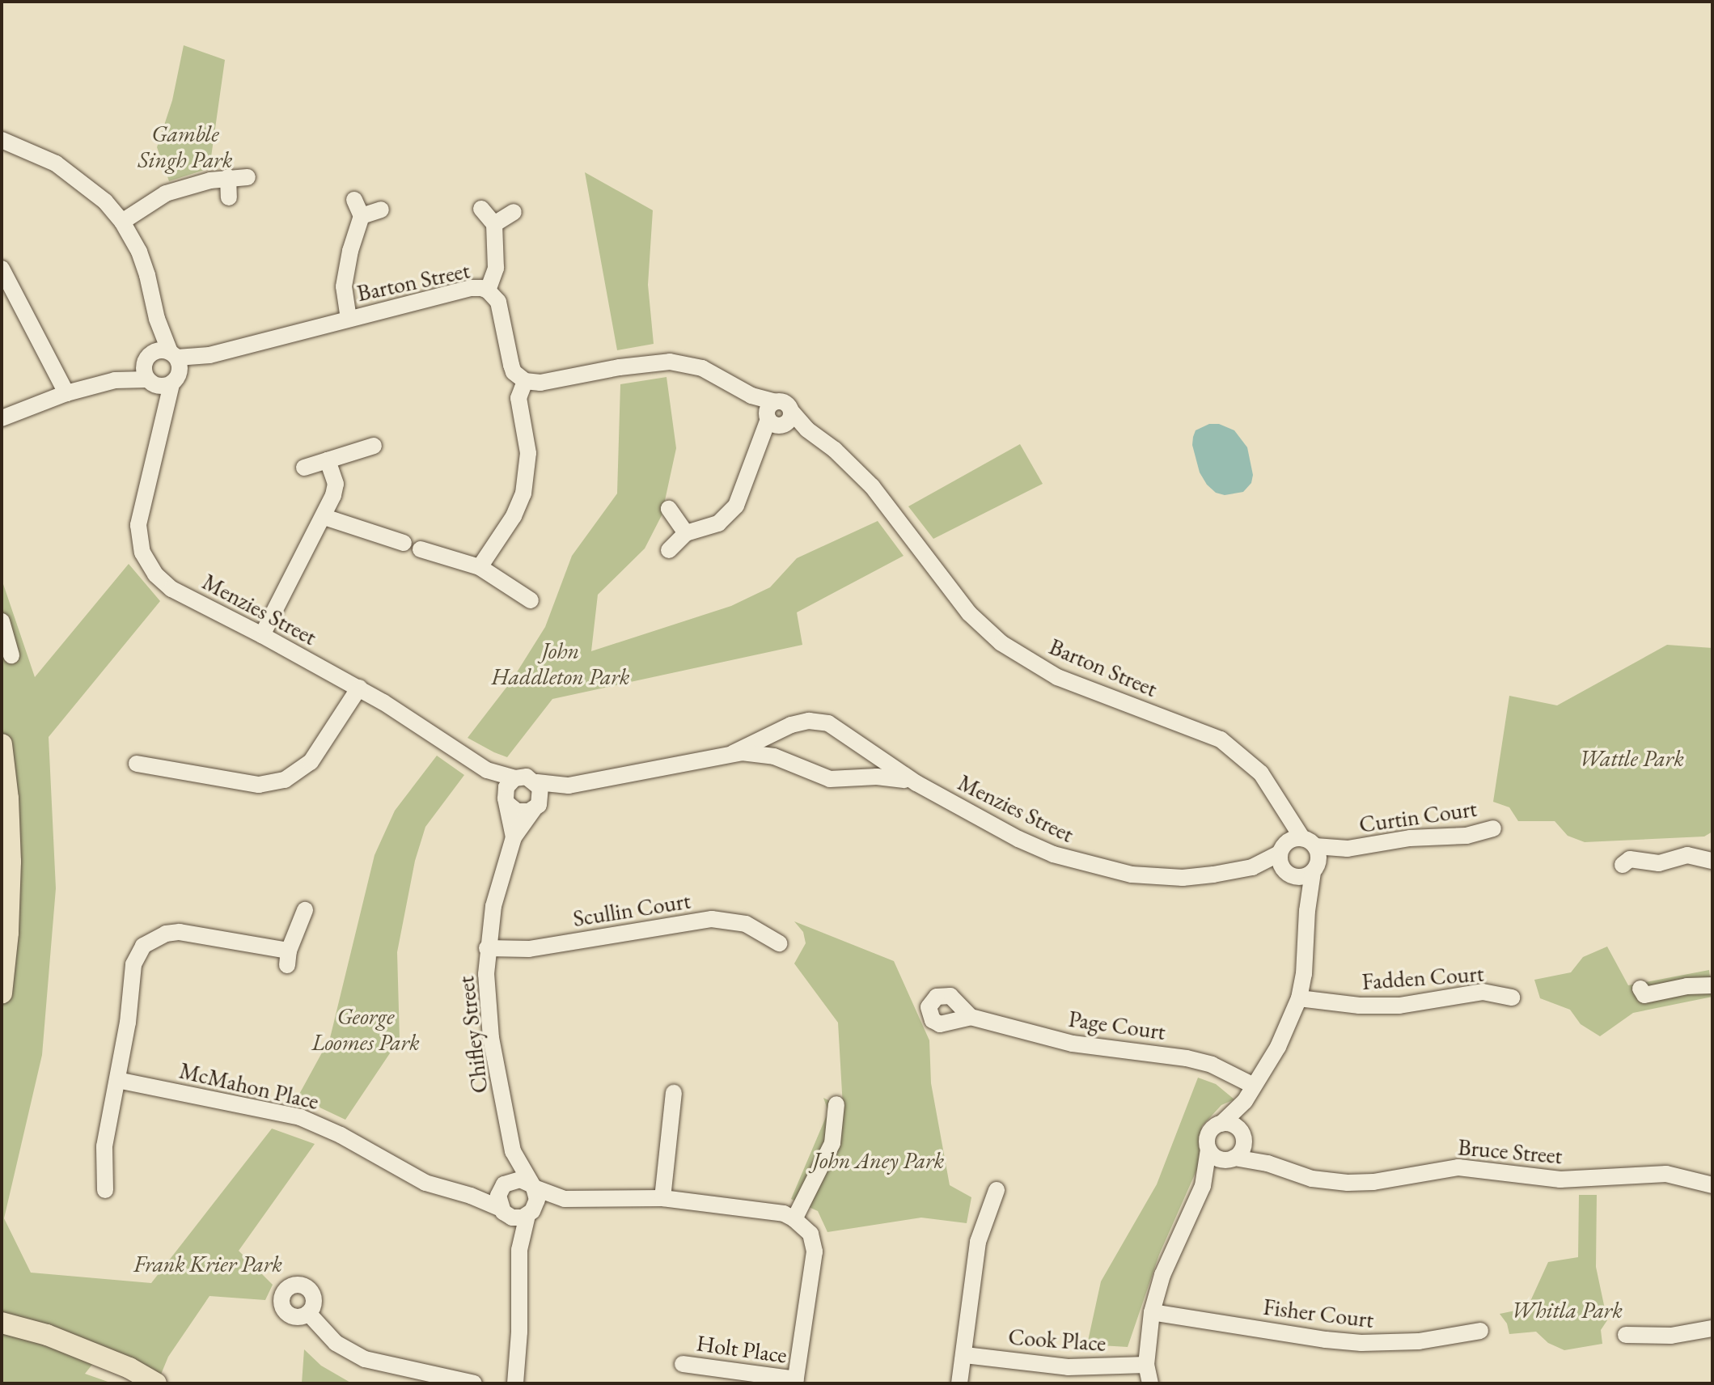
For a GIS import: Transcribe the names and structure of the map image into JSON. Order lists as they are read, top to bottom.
{
  "streets": {
    "street": [
      "Barton Street",
      "Menzies Street",
      "Curtin Court",
      "Scullin Court",
      "Fadden Court",
      "Page Court",
      "Chifley Street",
      "McMahon Place",
      "Bruce Street",
      "Fisher Court",
      "Cook Place",
      "Holt Place"
    ]
  },
  "crossings": [
    ["Barton Street", "Menzies Street"],
    ["Barton Street", "Curtin Court"],
    ["Menzies Street", "Curtin Court"],
    ["Menzies Street", "Chifley Street"],
    ["Scullin Court", "Chifley Street"],
    ["Chifley Street", "McMahon Place"]
  ],
  "parks": [
    "Gamble Singh Park",
    "John Haddleton Park",
    "Wattle Park",
    "George Loomes Park",
    "John Aney Park",
    "Frank Krier Park",
    "Whitla Park"
  ]
}
